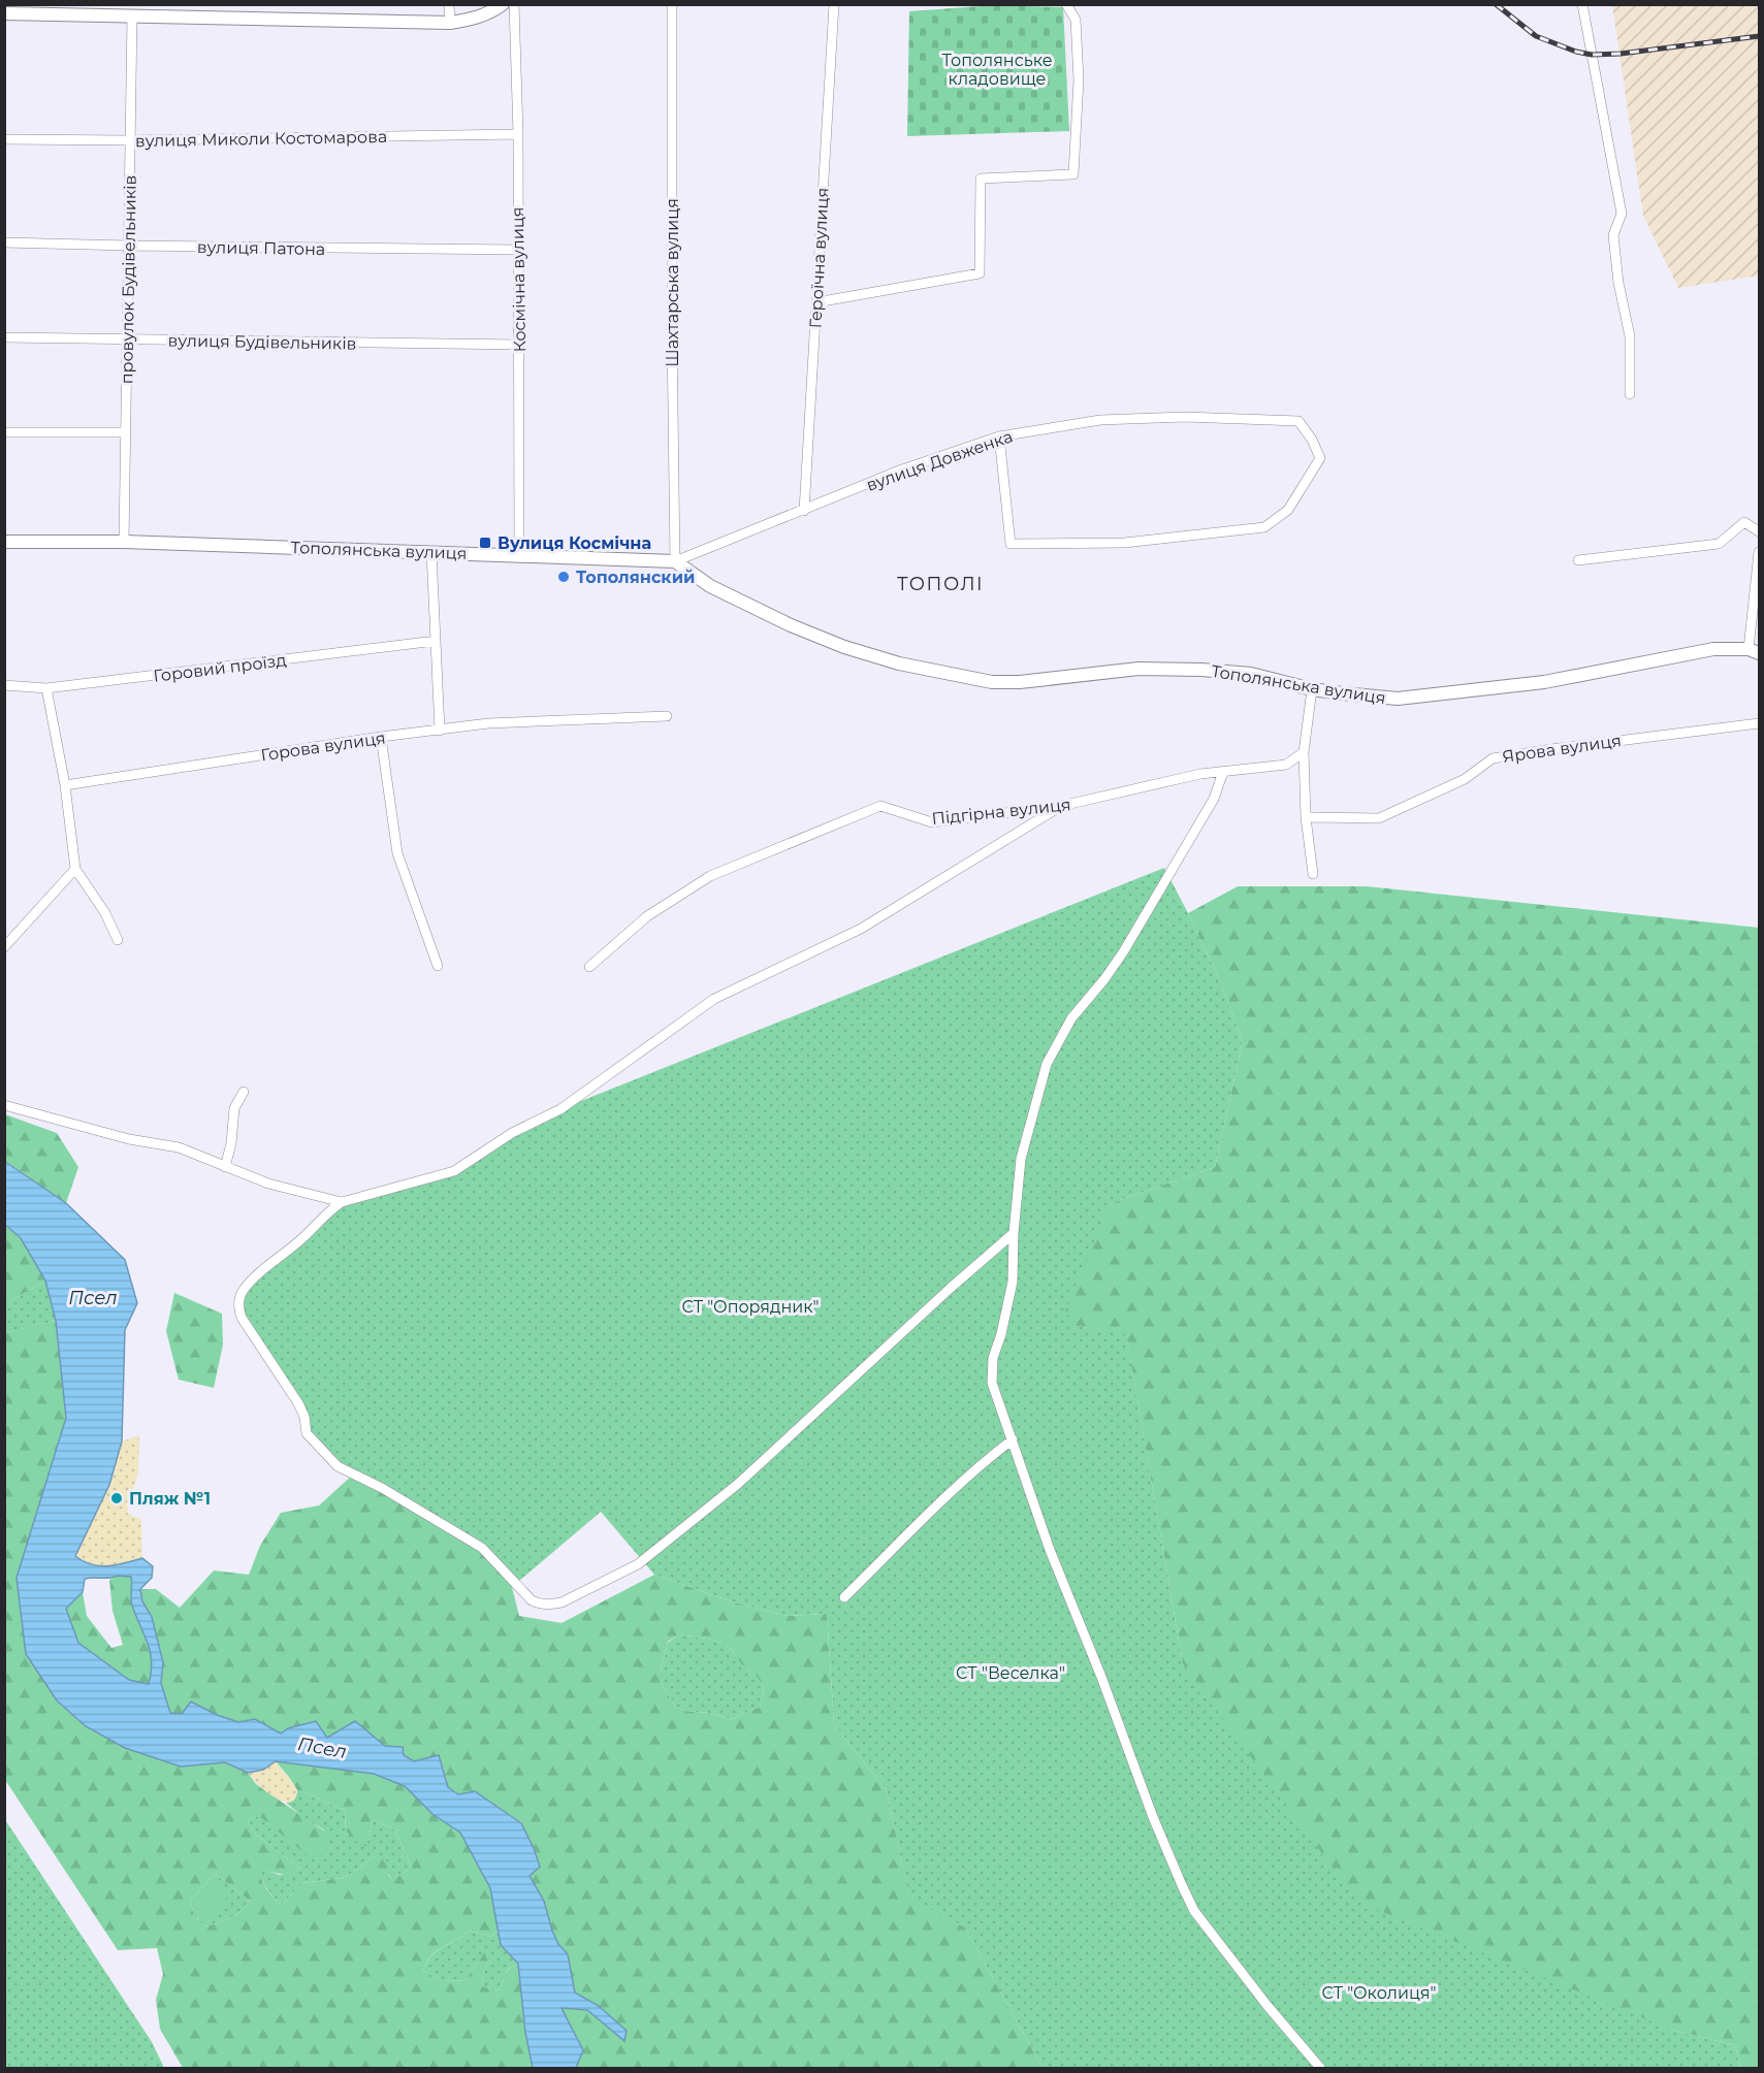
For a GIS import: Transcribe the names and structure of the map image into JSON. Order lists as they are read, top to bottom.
{
  "streets": {
    "street": [
      "вулиця Миколи Костомарова",
      "вулиця Патона",
      "Героїчна вулиця",
      "провулок Будівельників",
      "Космічна вулиця",
      "Шахтарська вулиця",
      "вулиця Будівельників",
      "вулиця Довженка",
      "Тополянська вулиця",
      "Горовий проїзд",
      "Горова вулиця",
      "Ярова вулиця",
      "Підгірна вулиця"
    ]
  },
  "crossings": [
    ["вулиця Миколи Костомарова", "провулок Будівельників"],
    ["вулиця Миколи Костомарова", "Космічна вулиця"],
    ["вулиця Патона", "провулок Будівельників"],
    ["вулиця Патона", "Космічна вулиця"],
    ["Героїчна вулиця", "вулиця Довженка"],
    ["провулок Будівельників", "вулиця Будівельників"],
    ["провулок Будівельників", "Тополянська вулиця"],
    ["Космічна вулиця", "вулиця Будівельників"],
    ["Космічна вулиця", "Тополянська вулиця"],
    ["Шахтарська вулиця", "вулиця Довженка"],
    ["Шахтарська вулиця", "Тополянська вулиця"],
    ["вулиця Довженка", "Тополянська вулиця"]
  ],
  "districts": ["ТОПОЛІ"],
  "water": ["Псел"],
  "parks": [
    "Тополянське кладовище",
    "СТ \"Опорядник\"",
    "СТ \"Веселка\"",
    "СТ \"Околиця\""
  ],
  "places": {
    "transit": ["Вулиця Космічна"],
    "other": ["Тополянский", "Пляж №1"]
  }
}
